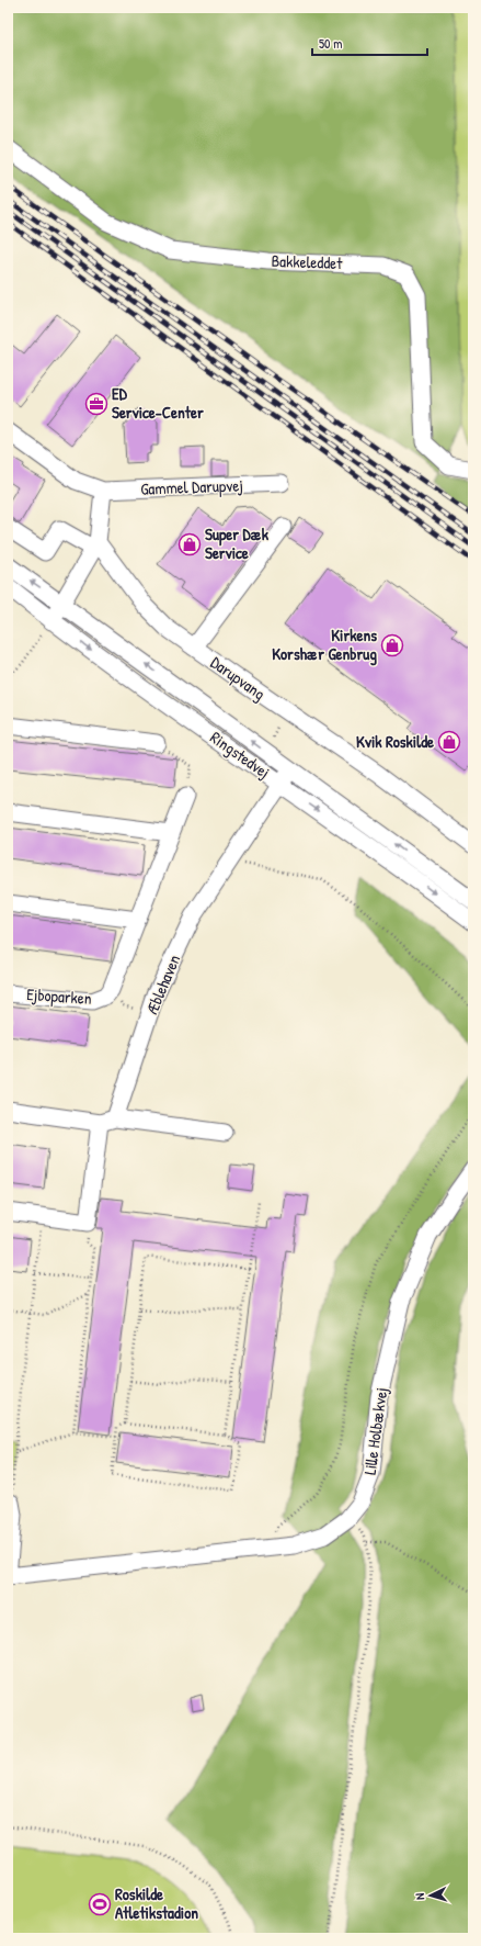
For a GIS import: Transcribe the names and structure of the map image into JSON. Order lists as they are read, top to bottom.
{
  "streets": {
    "street": [
      "Bakkeleddet",
      "Gammel Darupvej",
      "Darupvang",
      "Ringstedvej",
      "Æblehaven",
      "Ejboparken",
      "Lille Holbækvej"
    ]
  },
  "crossings": [
    ["Ringstedvej", "Æblehaven"]
  ],
  "places": {
    "office": ["ED Service-Center"],
    "shop": ["Super Dæk Service", "Kirkens Korshær Genbrug", "Kvik Roskilde"],
    "sports": ["Roskilde Atletikstadion"]
  },
  "scale_bar": "50 m",
  "north": "left"
}
